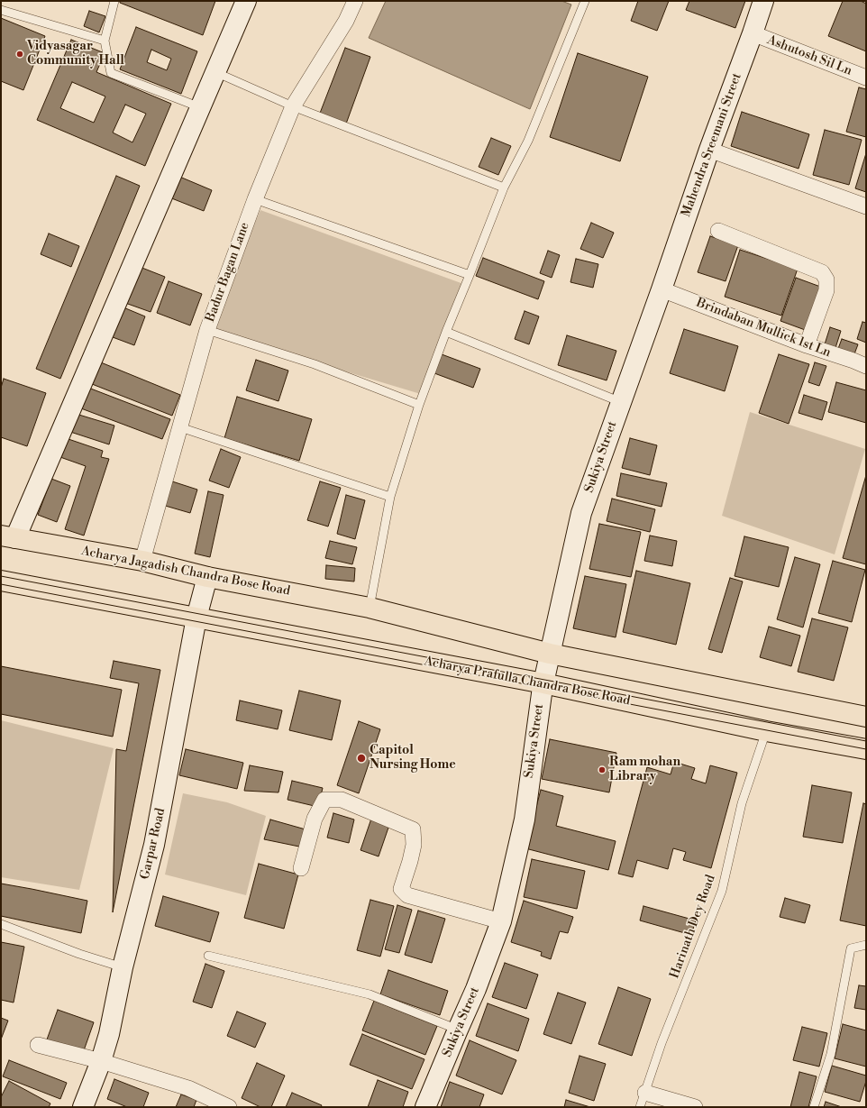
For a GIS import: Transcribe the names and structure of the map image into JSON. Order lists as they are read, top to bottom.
{
  "streets": {
    "main road": ["Acharya Jagadish Chandra Bose Road", "Acharya Prafulla Chandra Bose Road"],
    "street": [
      "Ashutosh Sil Ln",
      "Mahendra Sreemani Street",
      "Badur Bagan Lane",
      "Brindaban Mullick 1st Ln",
      "Sukiya Street",
      "Garpar Road"
    ],
    "lane": ["Harinath Dey Road"]
  },
  "crossings": [
    ["Ashutosh Sil Ln", "Mahendra Sreemani Street"],
    ["Mahendra Sreemani Street", "Brindaban Mullick 1st Ln"],
    ["Mahendra Sreemani Street", "Sukiya Street"],
    ["Badur Bagan Lane", "Acharya Jagadish Chandra Bose Road"],
    ["Brindaban Mullick 1st Ln", "Sukiya Street"],
    ["Sukiya Street", "Acharya Prafulla Chandra Bose Road"],
    ["Acharya Jagadish Chandra Bose Road", "Garpar Road"],
    ["Acharya Prafulla Chandra Bose Road", "Garpar Road"],
    ["Acharya Prafulla Chandra Bose Road", "Harinath Dey Road"]
  ],
  "places": ["Vidyasagar Community Hall", "Capitol Nursing Home", "Ram mohan Library"]
}
